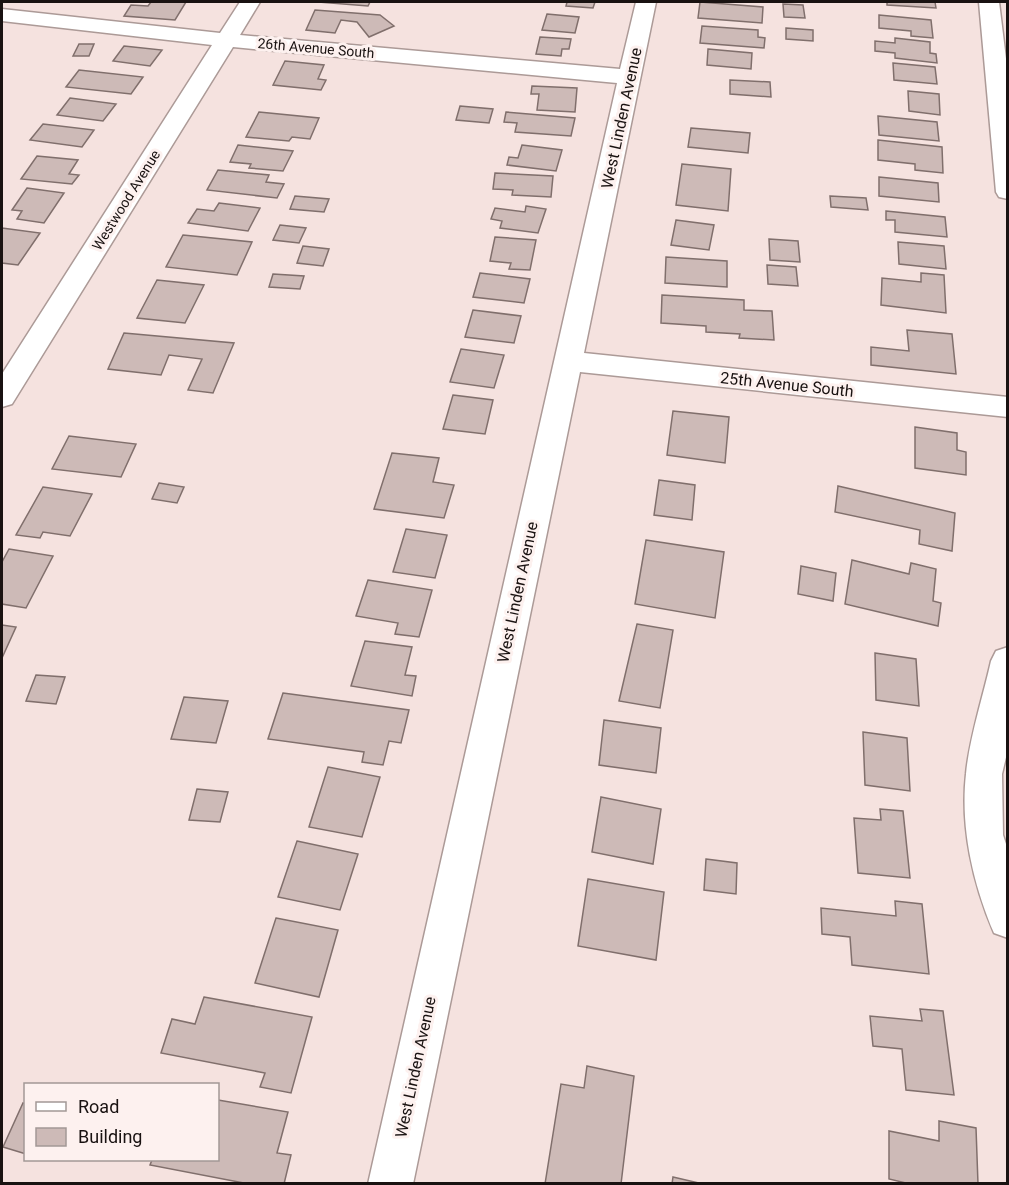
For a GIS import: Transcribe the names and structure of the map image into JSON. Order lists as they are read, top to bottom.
{
  "streets": {
    "street": [
      "26th Avenue South",
      "West Linden Avenue",
      "Westwood Avenue",
      "25th Avenue South"
    ]
  },
  "crossings": [
    ["26th Avenue South", "West Linden Avenue"],
    ["26th Avenue South", "Westwood Avenue"],
    ["West Linden Avenue", "25th Avenue South"]
  ],
  "legend": ["Road", "Building"]
}
